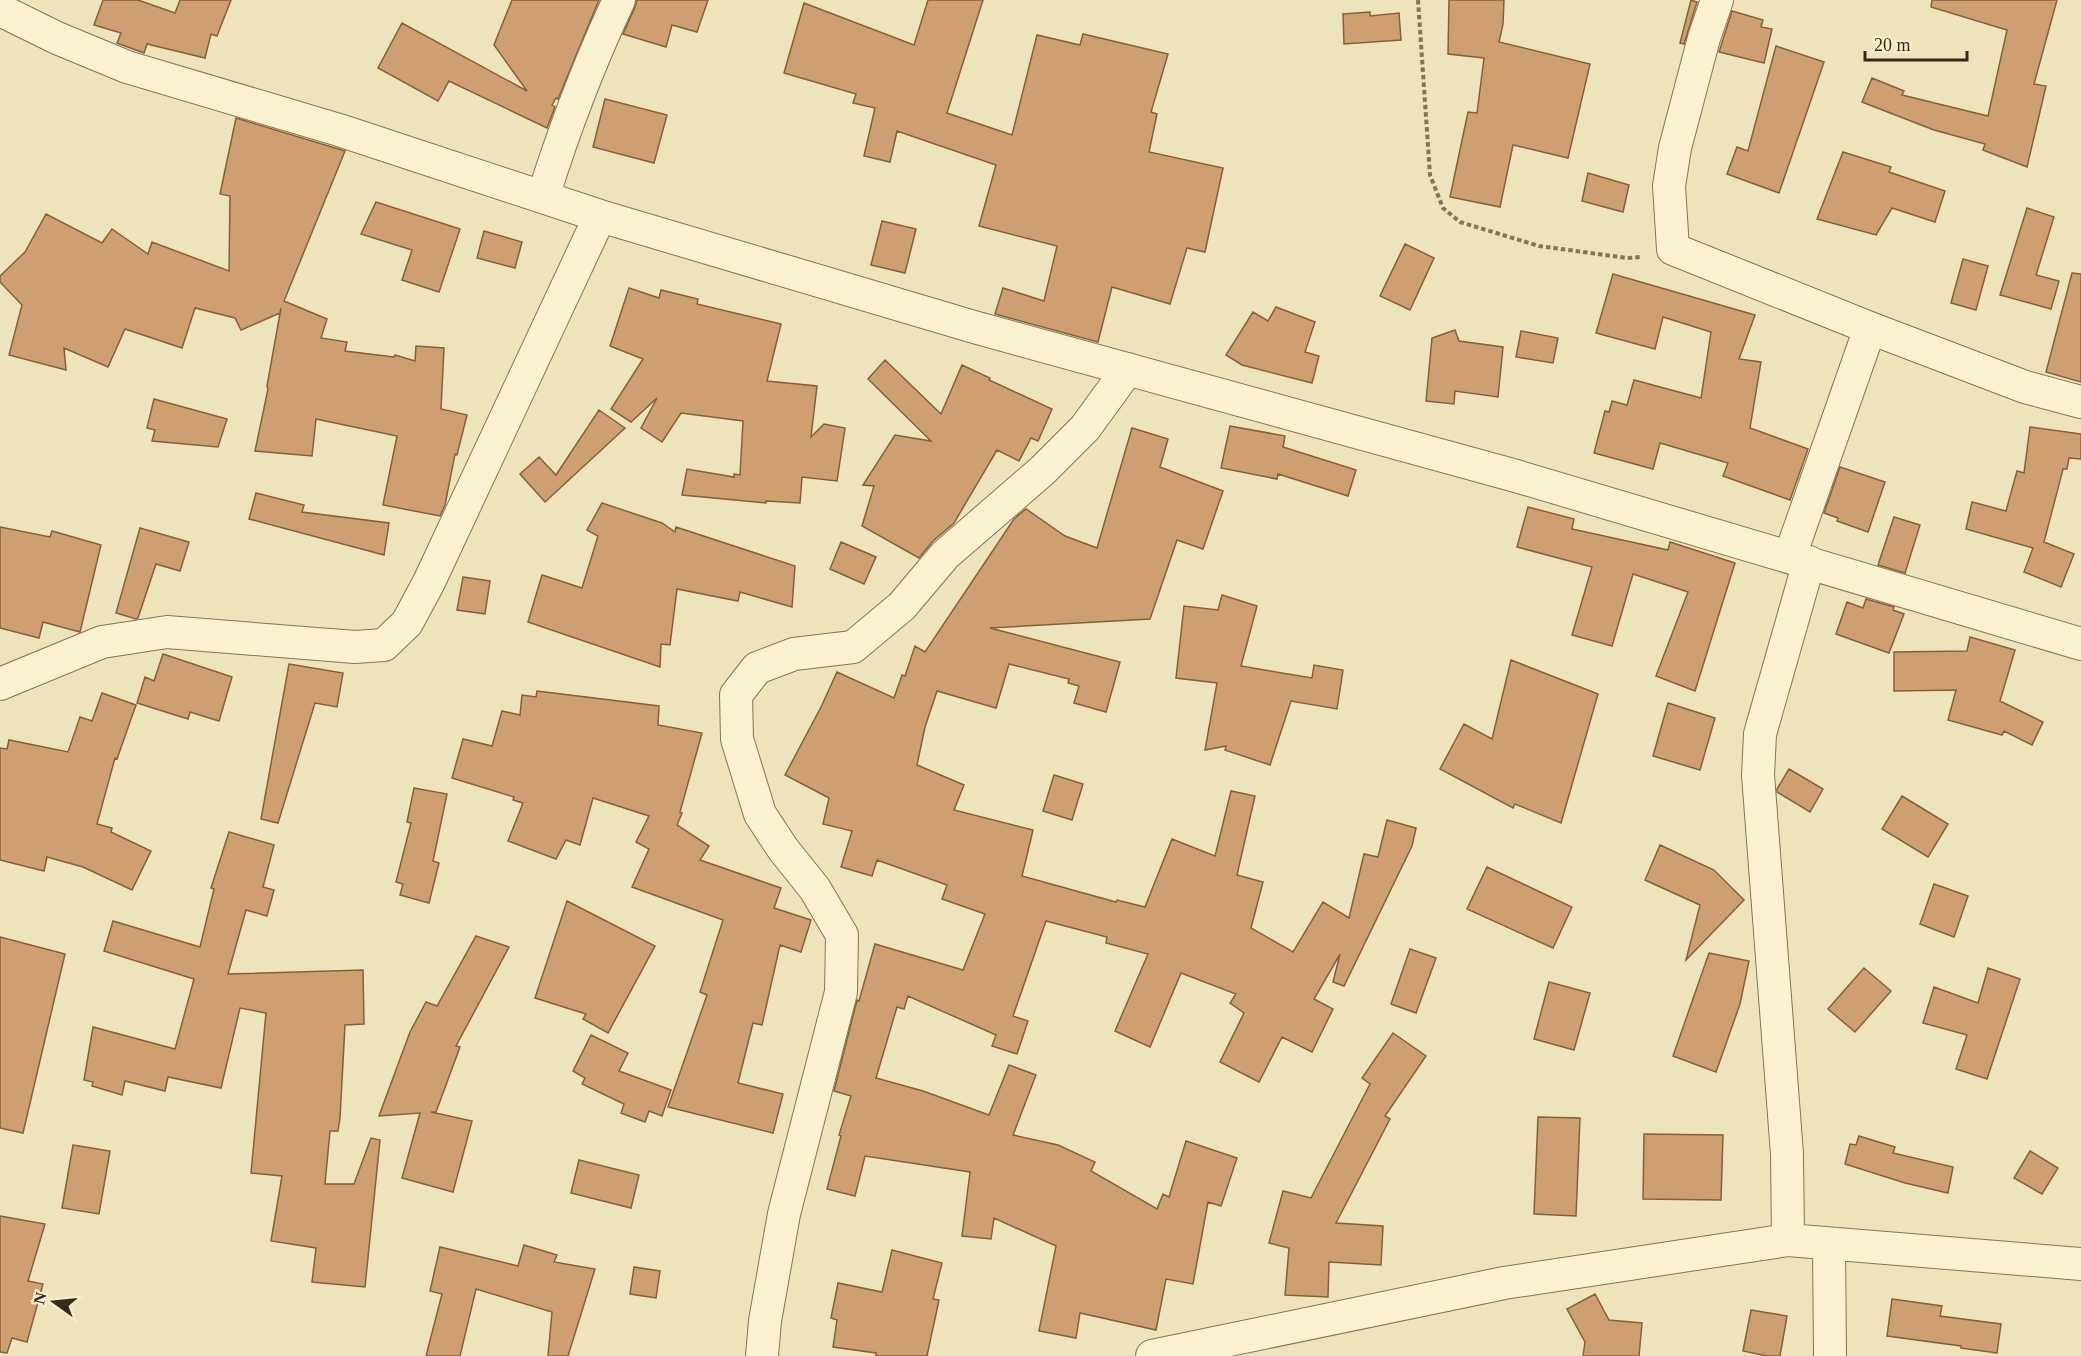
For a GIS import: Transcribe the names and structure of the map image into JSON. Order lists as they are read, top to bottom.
{
  "scale_bar": "20 m",
  "north": "left"
}
